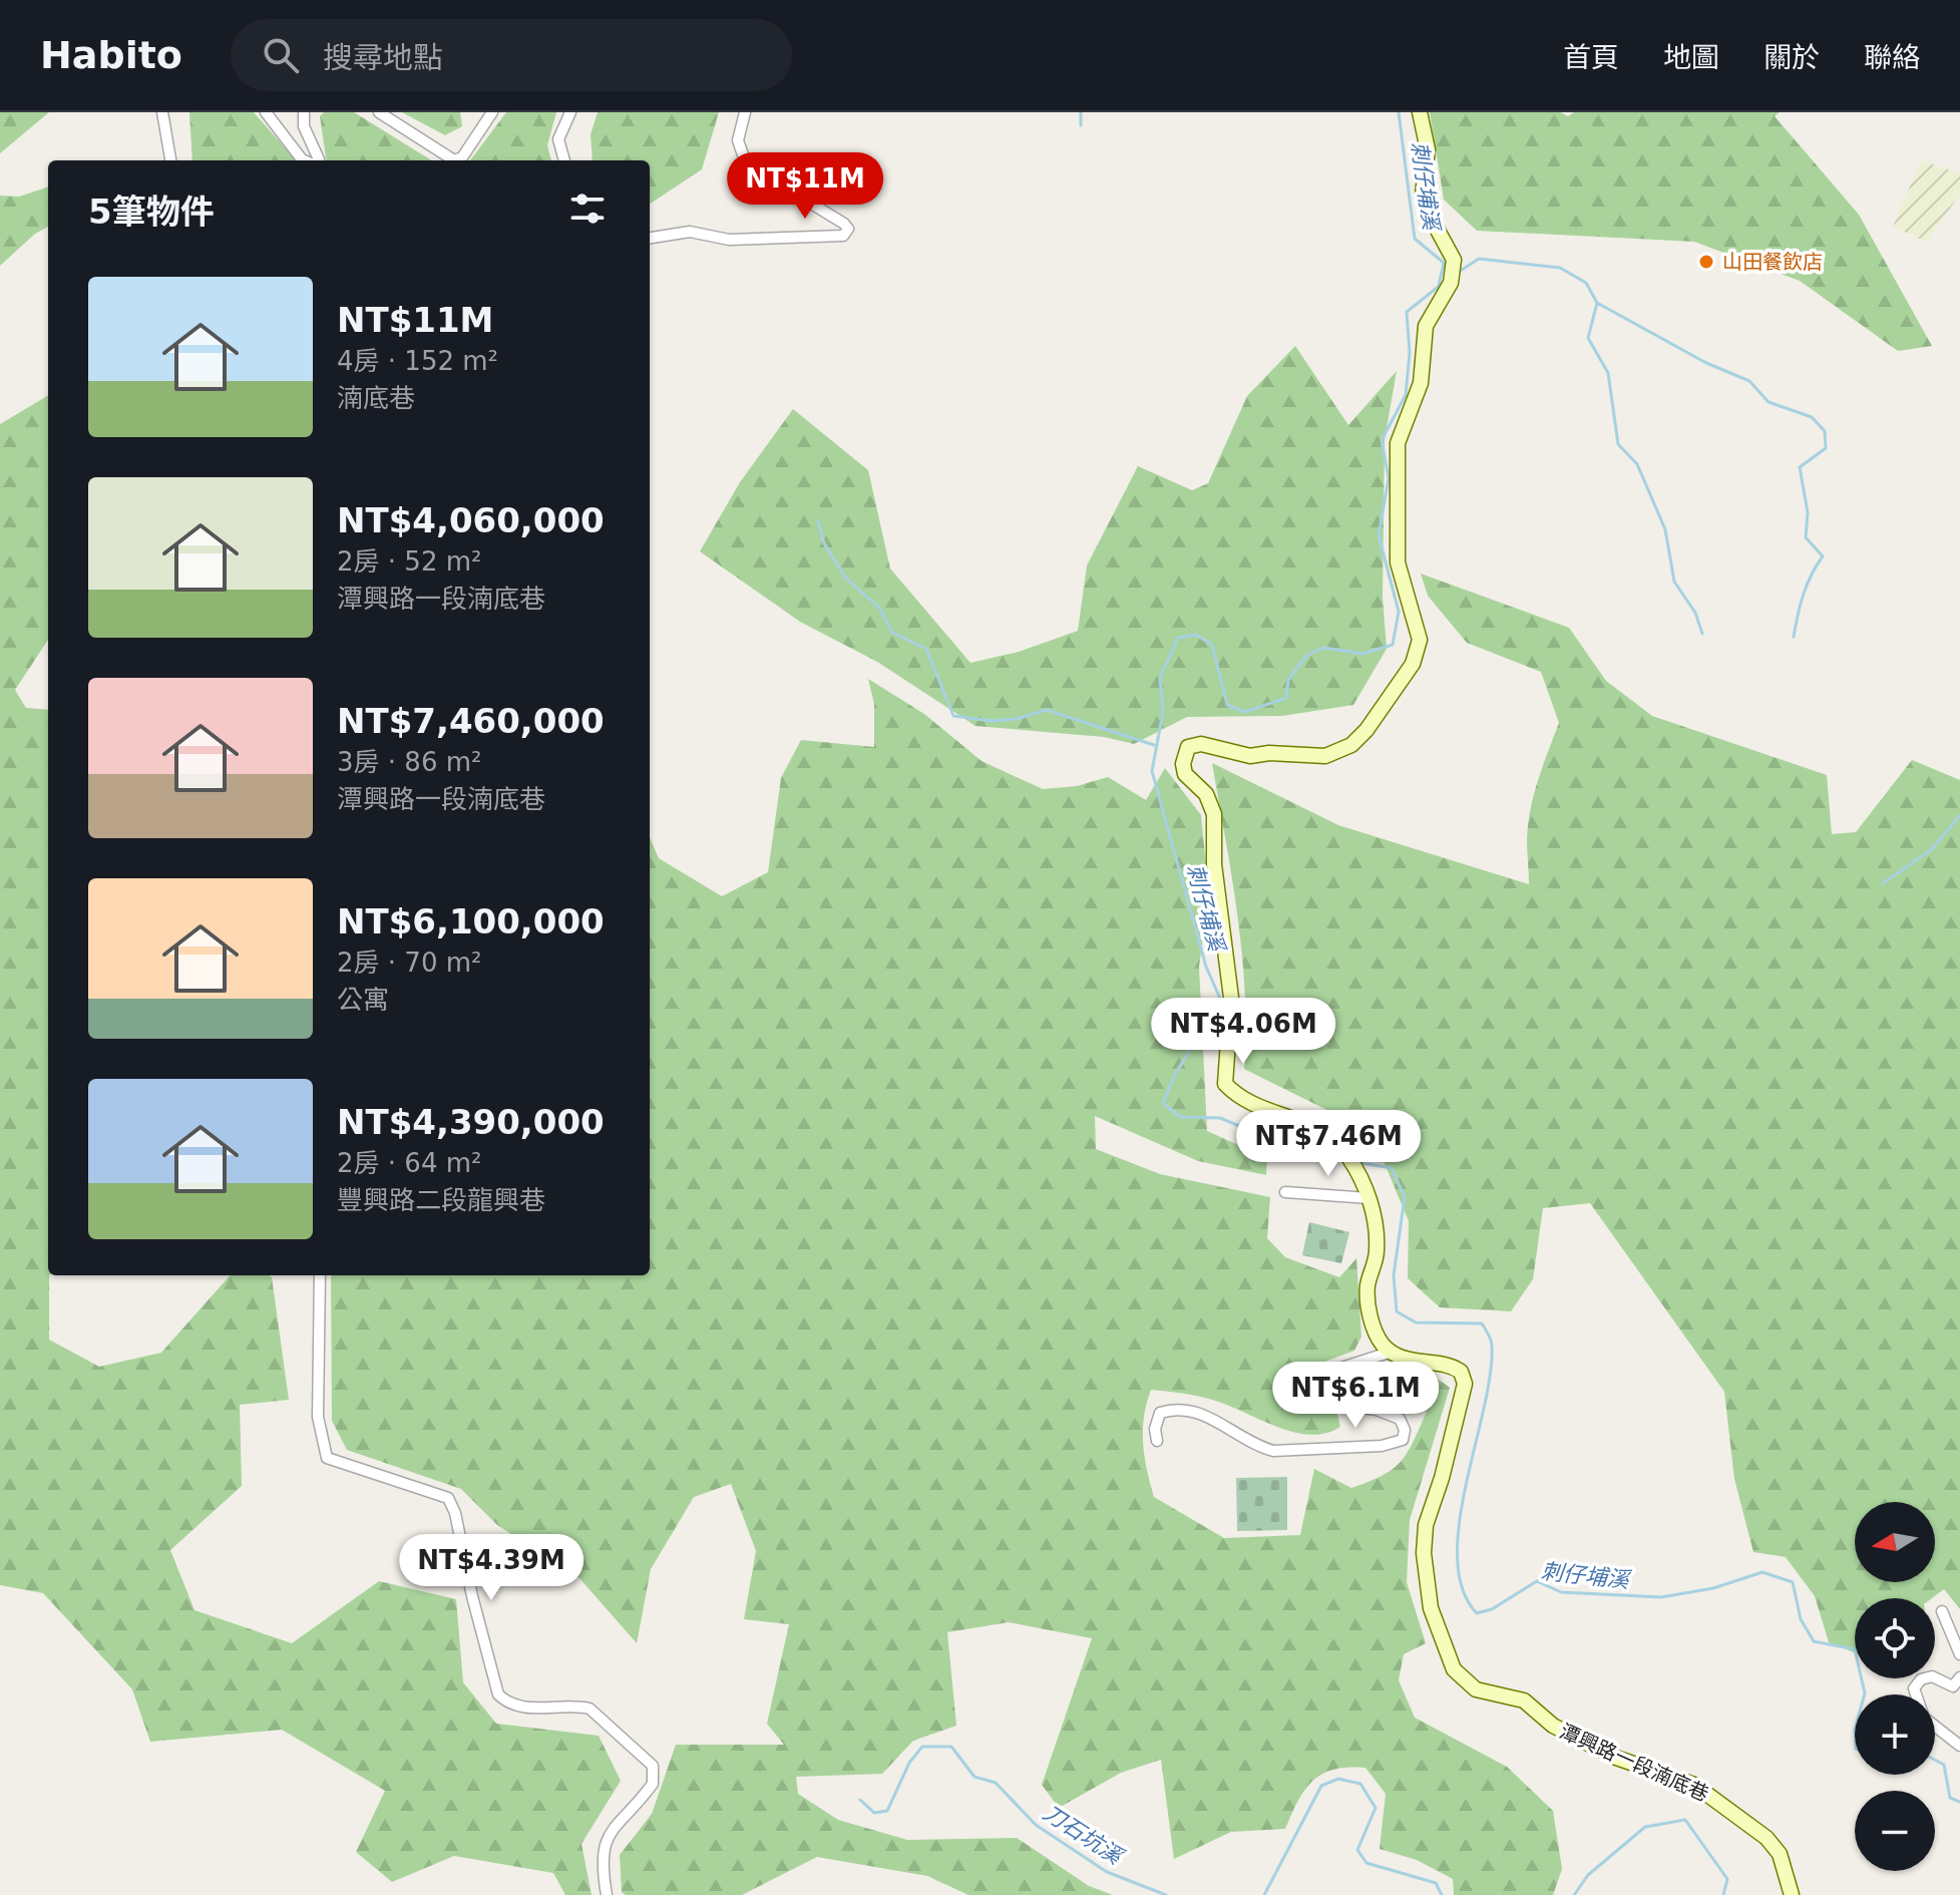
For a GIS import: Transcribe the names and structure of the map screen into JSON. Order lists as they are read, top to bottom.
{
  "streets": {
    "street": ["潭興路一段湳底巷"]
  },
  "water": ["刺仔埔溪", "刀石坑溪"],
  "places": ["山田餐飲店"],
  "north": "left",
  "page": {
    "header": "Habito",
    "search": "搜尋地點",
    "nav": [
      "首頁",
      "地圖",
      "關於",
      "聯絡"
    ],
    "price": [
      "NT$11M",
      "NT$4.06M",
      "NT$7.46M",
      "NT$6.1M",
      "NT$4.39M"
    ],
    "heading": "5筆物件",
    "list": [
      {
        "name": "NT$11M",
        "note": "4房 · 152 m² · 湳底巷"
      },
      {
        "name": "NT$4,060,000",
        "note": "2房 · 52 m² · 潭興路一段湳底巷"
      },
      {
        "name": "NT$7,460,000",
        "note": "3房 · 86 m² · 潭興路一段湳底巷"
      },
      {
        "name": "NT$6,100,000",
        "note": "2房 · 70 m² · 公寓"
      },
      {
        "name": "NT$4,390,000",
        "note": "2房 · 64 m² · 豐興路二段龍興巷"
      }
    ],
    "map_buttons": ["+", "−"]
  }
}
